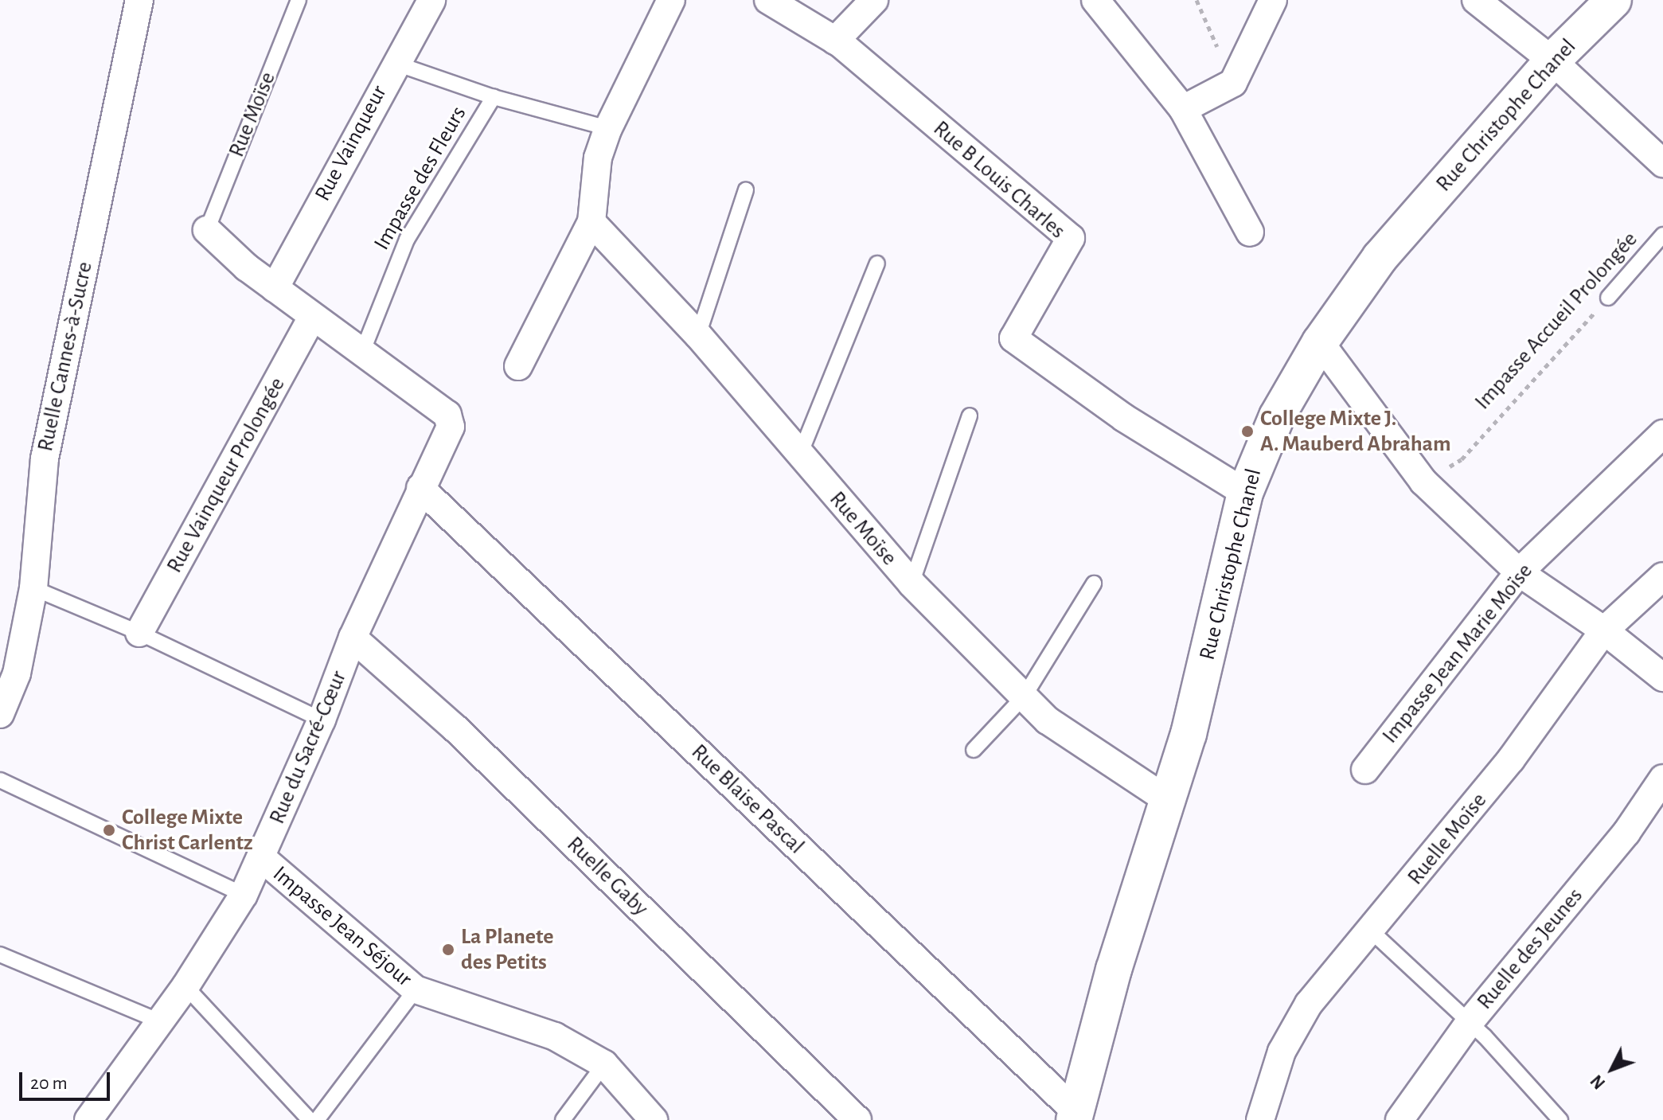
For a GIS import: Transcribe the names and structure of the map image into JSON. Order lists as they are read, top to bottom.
{
  "streets": {
    "street": [
      "Rue Moïse",
      "Rue Christophe Chanel",
      "Rue Vainqueur",
      "Rue B Louis Charles",
      "Ruelle Cannes-à-Sucre",
      "Rue Vainqueur Prolongée",
      "Impasse Jean Marie Moïse",
      "Rue du Sacré-Cœur",
      "Rue Blaise Pascal",
      "Ruelle Moïse",
      "Ruelle Gaby",
      "Impasse Jean Séjour",
      "Ruelle des Jeunes"
    ],
    "lane": ["Impasse des Fleurs", "Impasse Accueil Prolongée"]
  },
  "crossings": [
    ["Rue Moïse", "Rue Christophe Chanel"],
    ["Rue Christophe Chanel", "Rue B Louis Charles"],
    ["Rue Christophe Chanel", "Rue Blaise Pascal"],
    ["Impasse des Fleurs", "Rue du Sacré-Cœur"],
    ["Rue du Sacré-Cœur", "Rue Blaise Pascal"],
    ["Rue du Sacré-Cœur", "Ruelle Gaby"],
    ["Rue du Sacré-Cœur", "Impasse Jean Séjour"]
  ],
  "places": ["College Mixte J. A. Mauberd Abraham", "College Mixte Christ Carlentz", "La Planete des Petits"],
  "scale_bar": "20 m",
  "north": "bottom left"
}
